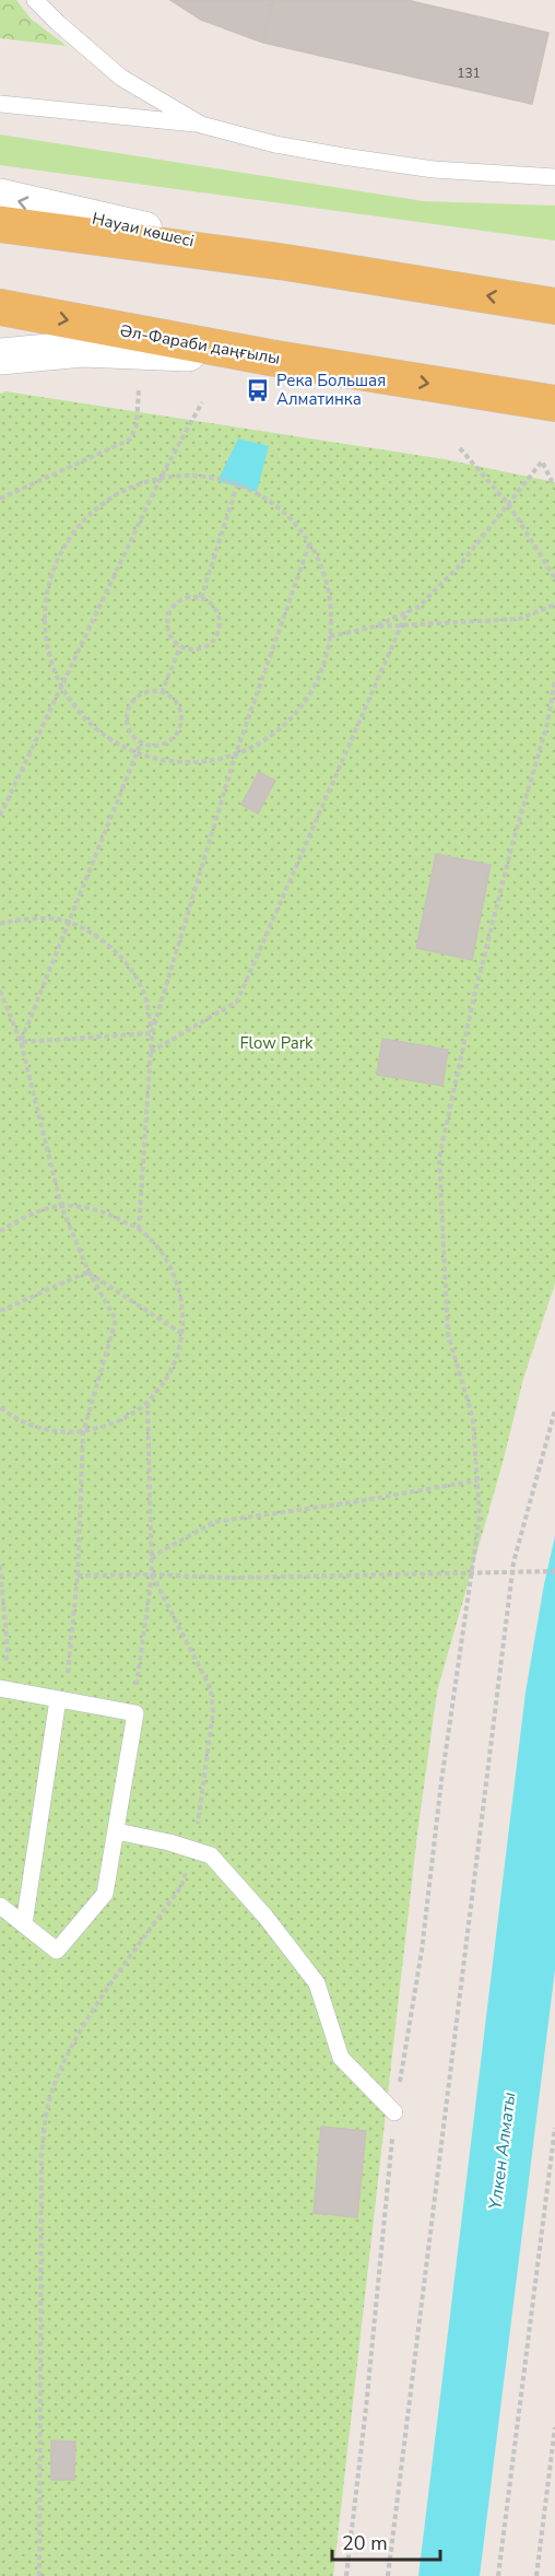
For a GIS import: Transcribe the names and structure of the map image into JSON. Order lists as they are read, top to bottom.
{
  "streets": {
    "main road": ["Әл-Фараби даңғылы"],
    "street": ["Науаи көшесі"]
  },
  "water": ["Үлкен Алматы"],
  "parks": ["Flow Park"],
  "places": {
    "bus stop": ["Река Большая Алматинка"]
  },
  "house_numbers": ["131"],
  "scale_bar": "20 m"
}
